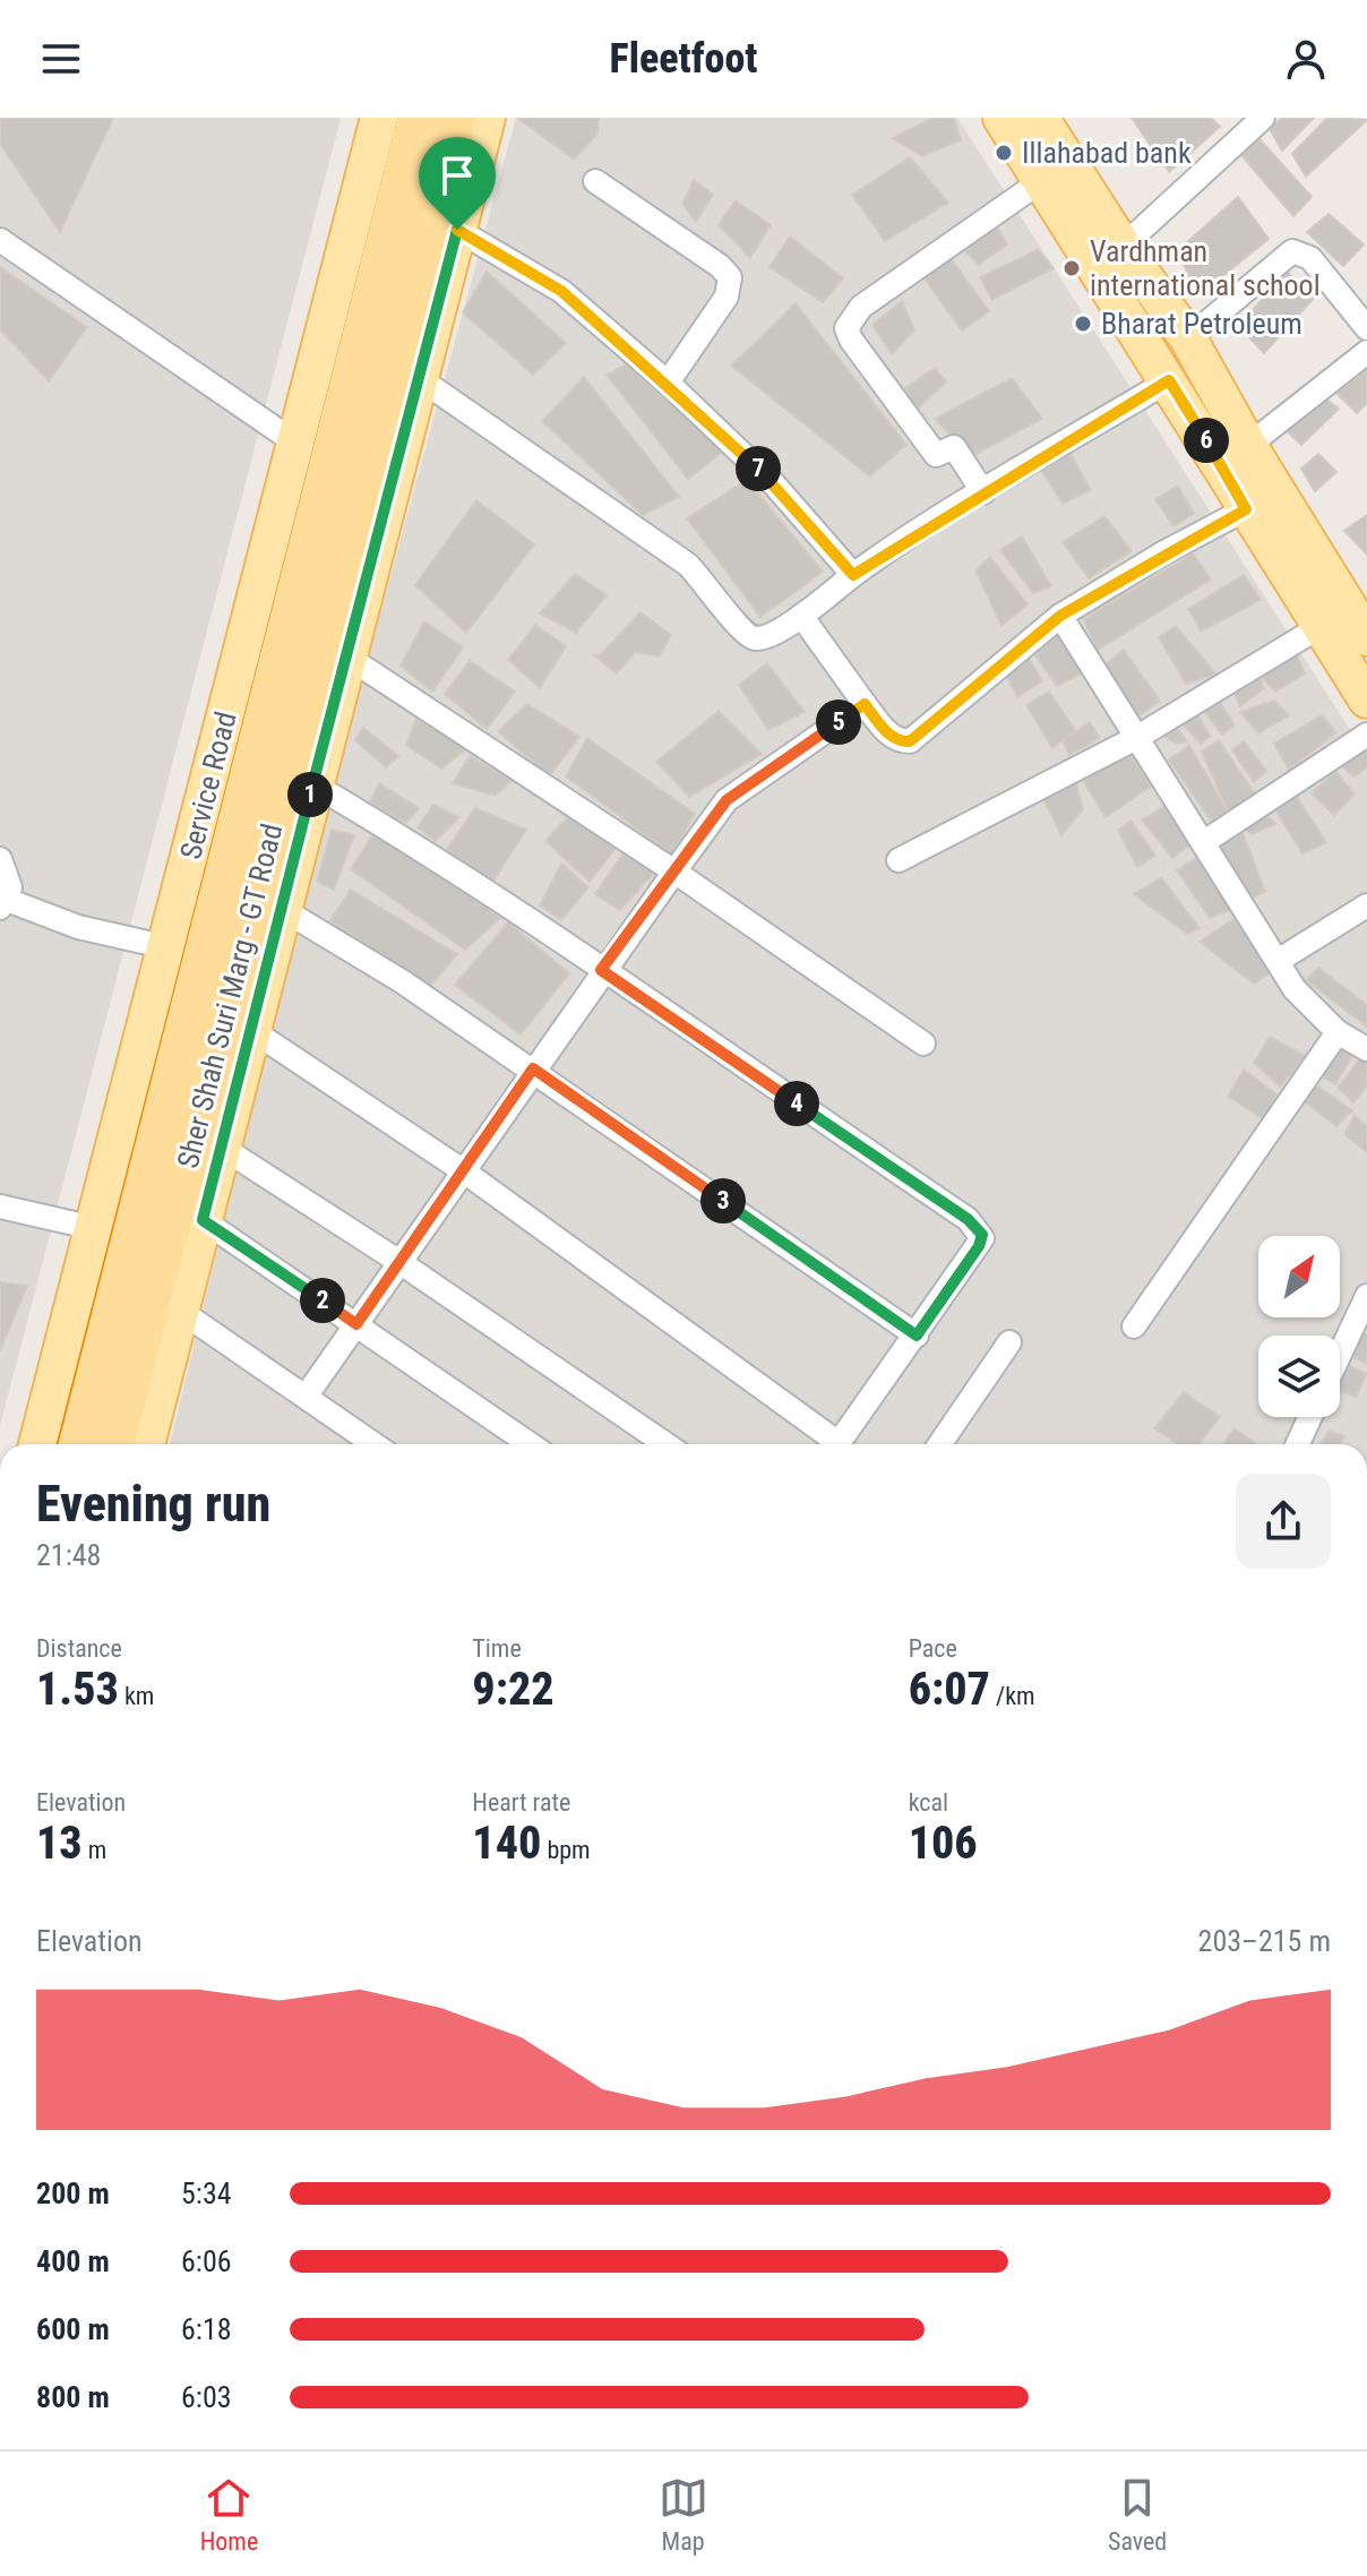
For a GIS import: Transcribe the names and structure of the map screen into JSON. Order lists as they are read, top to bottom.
{
  "streets": {
    "highway": ["Sher Shah Suri Marg - GT Road"],
    "main road": ["Service Road"]
  },
  "places": ["Illahabad bank", "Vardhman international school", "Bharat Petroleum"],
  "north": "top right",
  "page": {
    "header": "Fleetfoot",
    "pins": [
      "6",
      "7",
      "5",
      "1",
      "4",
      "3",
      "2"
    ],
    "heading": ["Evening run", "21:48"],
    "stats": [
      ["Distance", "1.53 km"],
      ["Time", "9:22"],
      ["Pace", "6:07 /km"],
      ["Elevation", "13 m"],
      ["Heart rate", "140 bpm"],
      ["kcal", "106"]
    ],
    "chart": ["Elevation", "203–215 m"],
    "list": [
      {
        "name": "200 m",
        "note": "5:34"
      },
      {
        "name": "400 m",
        "note": "6:06"
      },
      {
        "name": "600 m",
        "note": "6:18"
      },
      {
        "name": "800 m",
        "note": "6:03"
      }
    ],
    "tabs": ["Home", "Map", "Saved"]
  }
}
